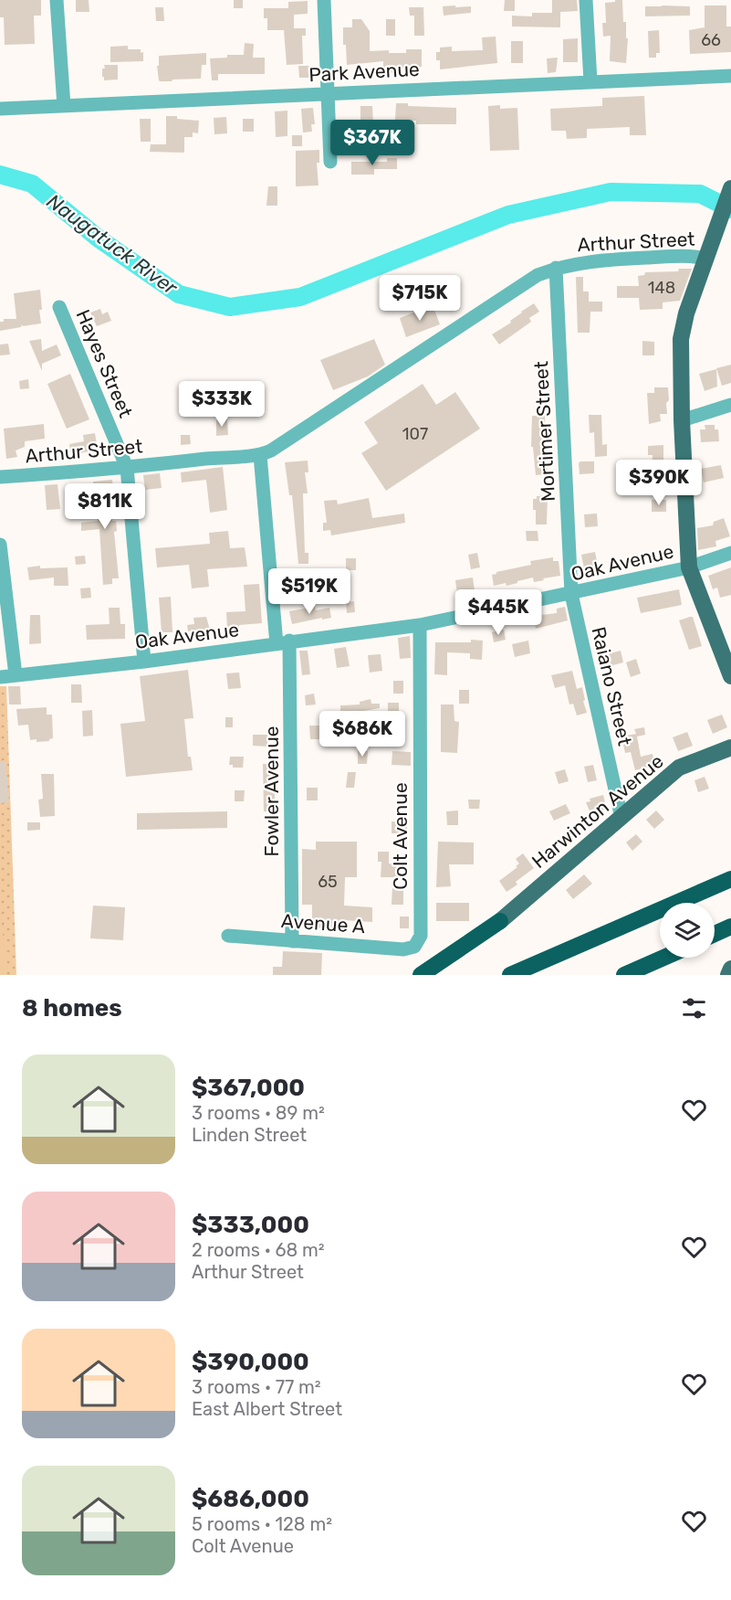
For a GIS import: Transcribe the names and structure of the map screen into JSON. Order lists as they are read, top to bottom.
{
  "streets": {
    "main road": ["Harwinton Avenue"],
    "street": [
      "Park Avenue",
      "Arthur Street",
      "Hayes Street",
      "Mortimer Street",
      "Oak Avenue",
      "Raiano Street",
      "Fowler Avenue",
      "Colt Avenue",
      "Avenue A"
    ]
  },
  "crossings": [
    ["Arthur Street", "Hayes Street"],
    ["Arthur Street", "Mortimer Street"],
    ["Arthur Street", "Fowler Avenue"],
    ["Hayes Street", "Oak Avenue"],
    ["Mortimer Street", "Oak Avenue"],
    ["Mortimer Street", "Raiano Street"],
    ["Oak Avenue", "Raiano Street"],
    ["Oak Avenue", "Fowler Avenue"],
    ["Oak Avenue", "Colt Avenue"],
    ["Raiano Street", "Harwinton Avenue"],
    ["Fowler Avenue", "Avenue A"],
    ["Colt Avenue", "Avenue A"]
  ],
  "water": ["Naugatuck River"],
  "house_numbers": [
    "66",
    "148",
    "107",
    "65"
  ],
  "page": {
    "price": [
      "$367K",
      "$715K",
      "$333K",
      "$390K",
      "$811K",
      "$519K",
      "$445K",
      "$686K"
    ],
    "heading": "8 homes",
    "list": [
      {
        "name": "$367,000",
        "note": "3 rooms · 89 m² · Linden Street"
      },
      {
        "name": "$333,000",
        "note": "2 rooms · 68 m² · Arthur Street"
      },
      {
        "name": "$390,000",
        "note": "3 rooms · 77 m² · East Albert Street"
      },
      {
        "name": "$686,000",
        "note": "5 rooms · 128 m² · Colt Avenue"
      }
    ]
  }
}
